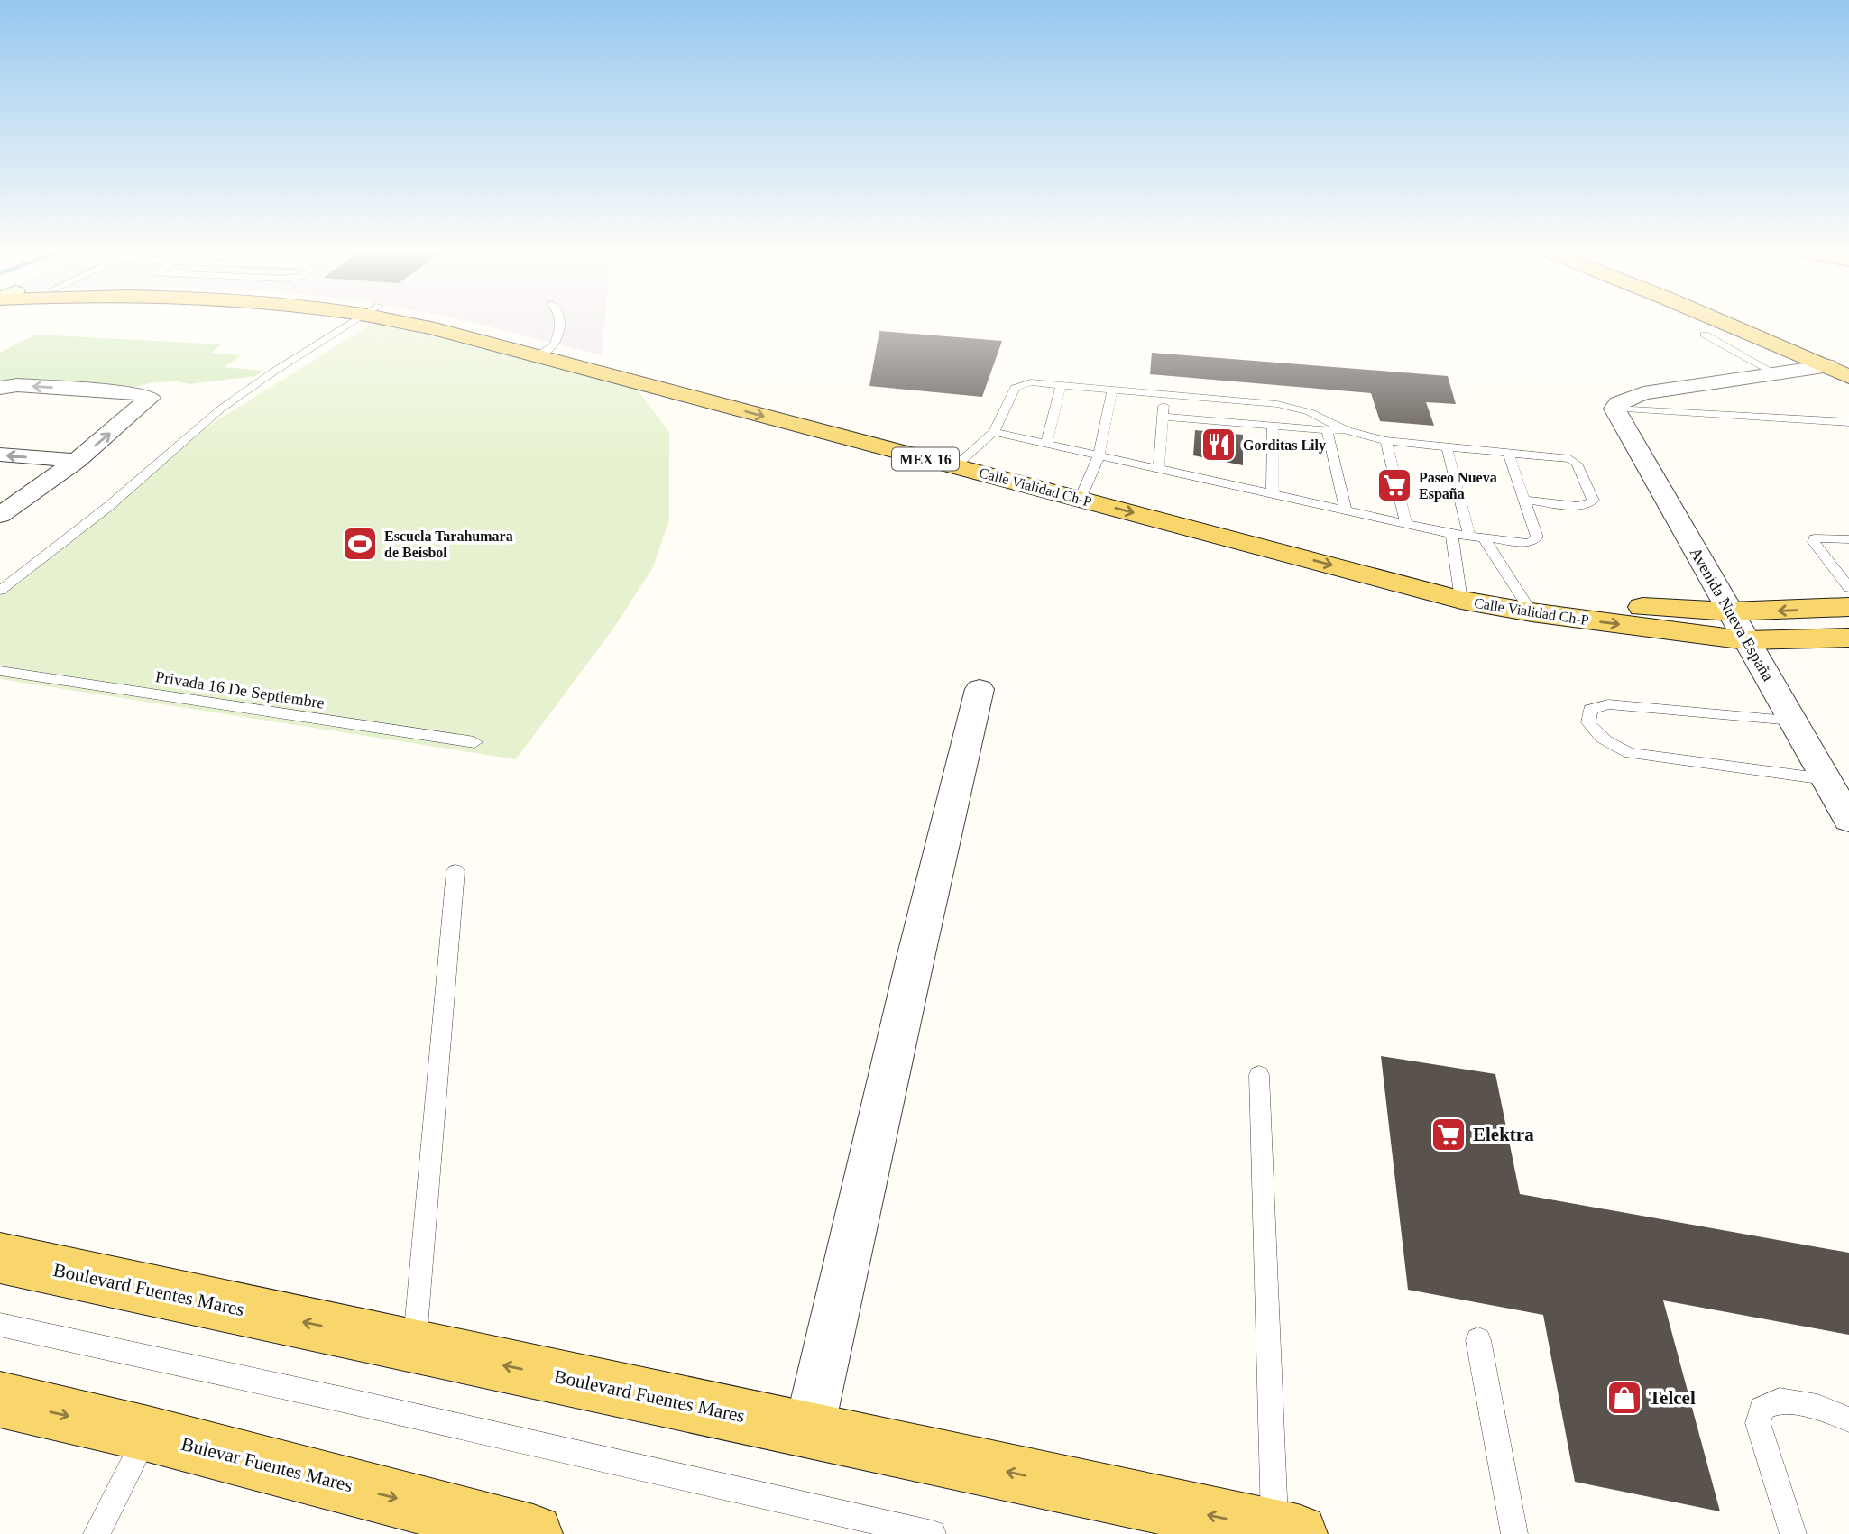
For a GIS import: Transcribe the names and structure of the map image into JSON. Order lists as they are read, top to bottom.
{
  "streets": {
    "main road": [
      "MEX 16",
      "Calle Vialidad Ch-P",
      "Boulevard Fuentes Mares",
      "Bulevar Fuentes Mares"
    ],
    "street": ["Avenida Nueva España"],
    "lane": ["Privada 16 De Septiembre"]
  },
  "crossings": [
    ["Calle Vialidad Ch-P", "Avenida Nueva España"]
  ],
  "one_way": ["Boulevard Fuentes Mares", "Bulevar Fuentes Mares"],
  "places": {
    "restaurant": ["Gorditas Lily"],
    "supermarket": ["Paseo Nueva España", "Elektra"],
    "sports": ["Escuela Tarahumara de Beisbol"],
    "shop": ["Telcel"]
  }
}
